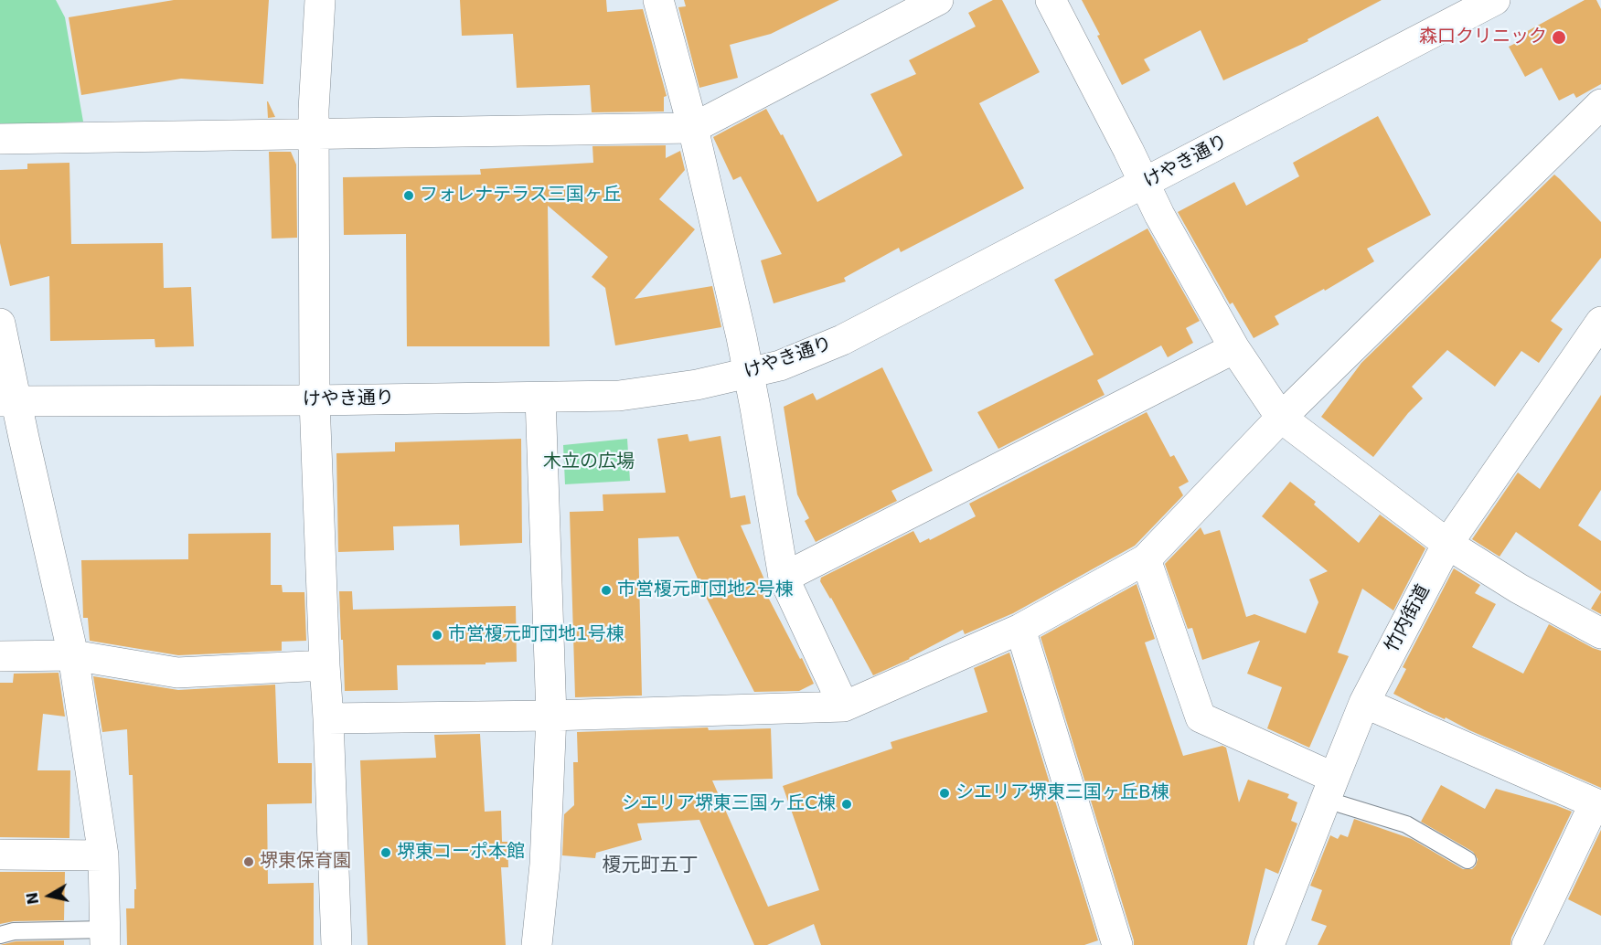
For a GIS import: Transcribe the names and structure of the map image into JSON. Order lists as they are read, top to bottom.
{
  "streets": {
    "street": ["けやき通り", "竹内街道"]
  },
  "districts": ["榎元町五丁"],
  "parks": ["木立の広場"],
  "places": [
    "森口クリニック",
    "フォレナテラス三国ヶ丘",
    "市営榎元町団地2号棟",
    "市営榎元町団地1号棟",
    "シエリア堺東三国ヶ丘B棟",
    "シエリア堺東三国ヶ丘C棟",
    "堺東コーポ本館",
    "堺東保育園"
  ],
  "north": "left"
}
